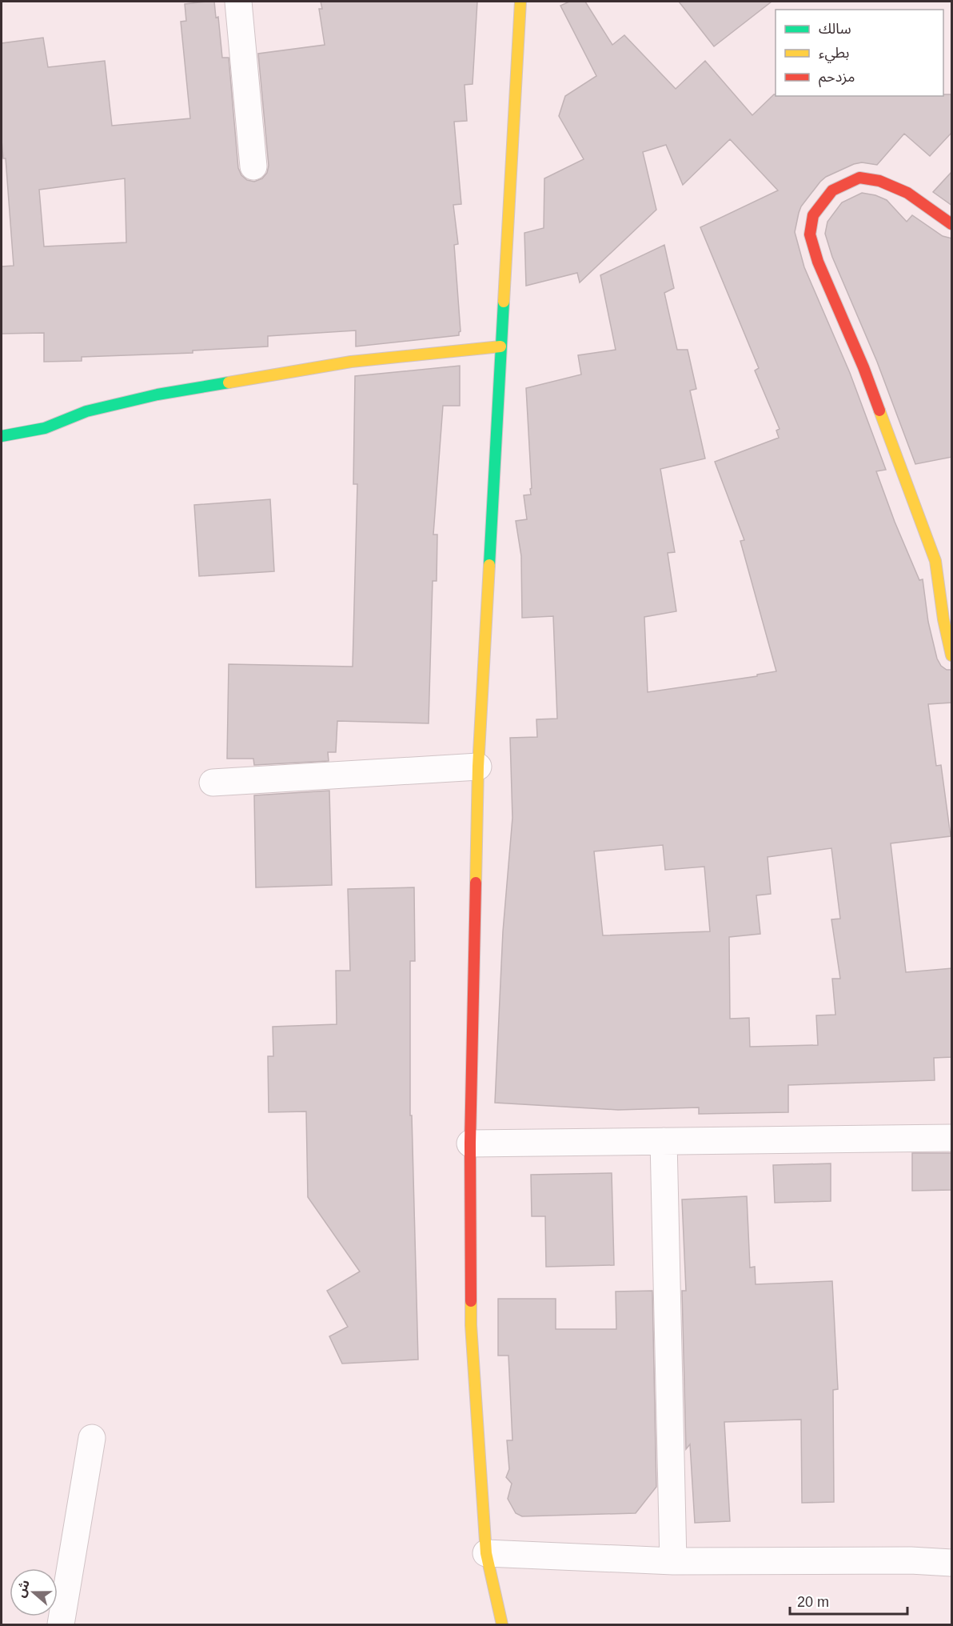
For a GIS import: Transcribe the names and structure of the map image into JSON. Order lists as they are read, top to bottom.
{
  "legend": ["سالك", "بطيء", "مزدحم"],
  "scale_bar": "20 m",
  "north": "left"
}
